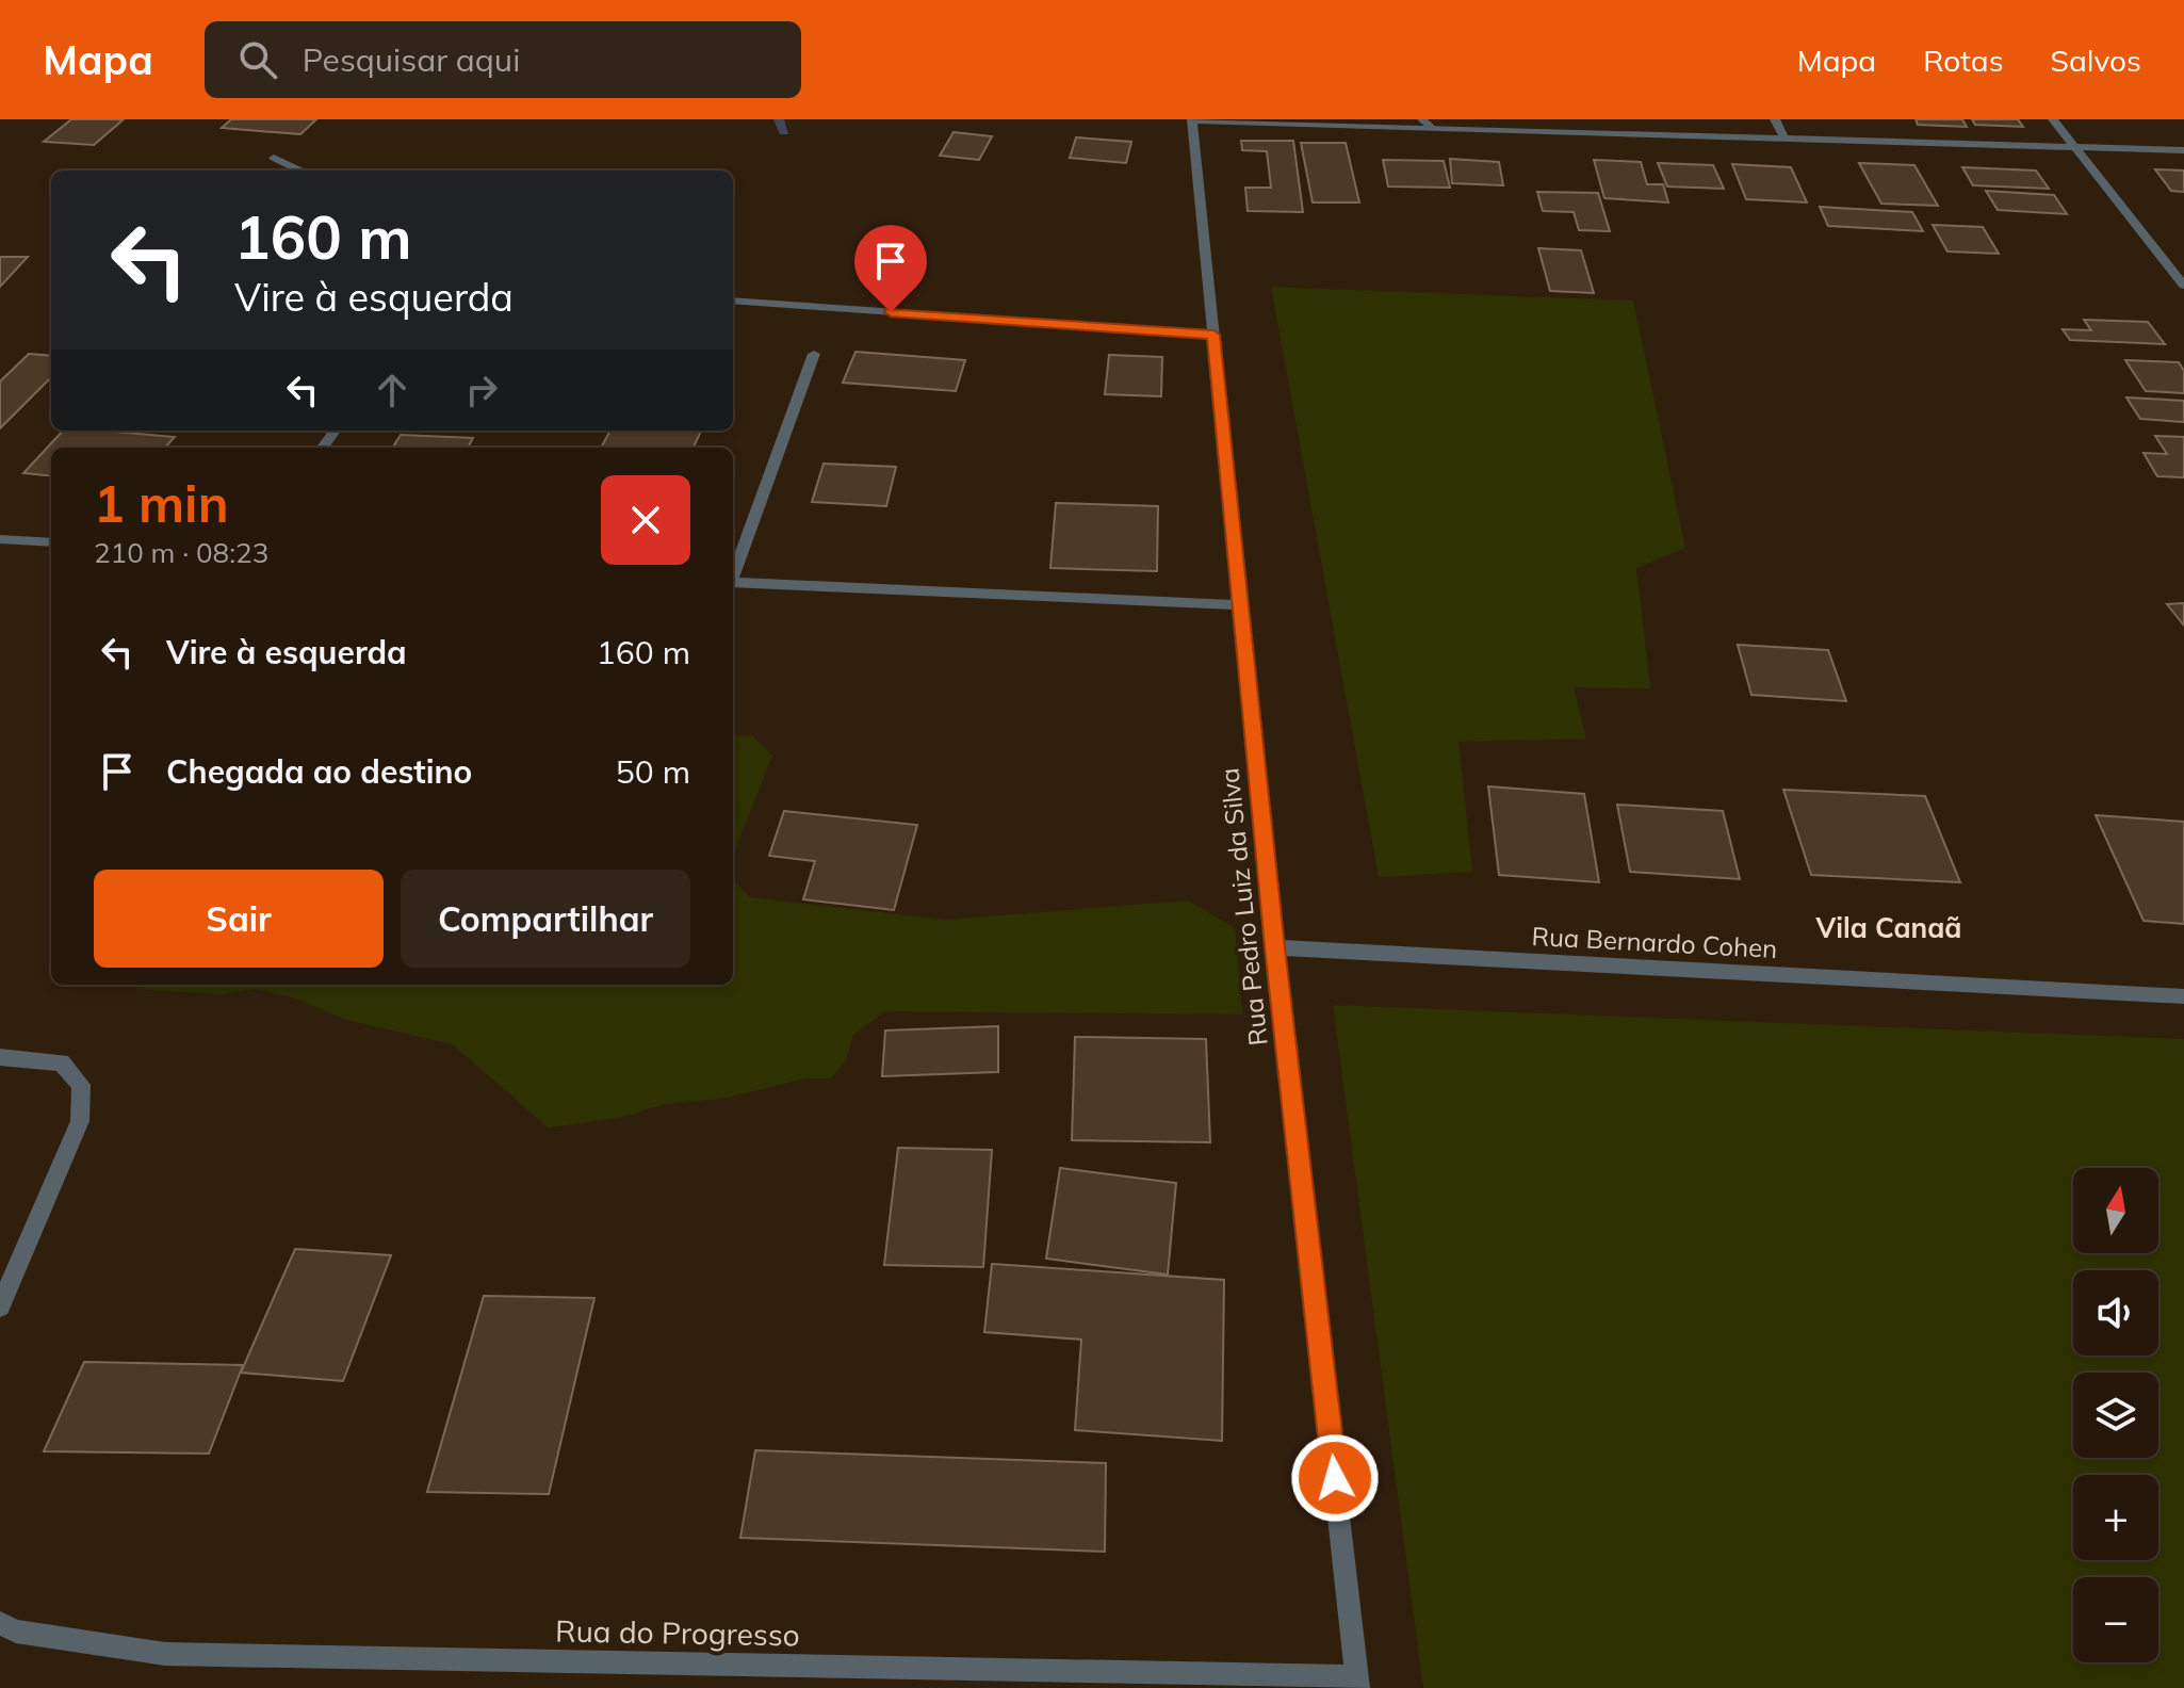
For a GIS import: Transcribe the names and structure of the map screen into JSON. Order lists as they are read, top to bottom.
{
  "streets": {
    "street": ["Rua Pedro Luiz da Silva", "Rua Bernardo Cohen", "Rua do Progresso"]
  },
  "crossings": [
    ["Rua Pedro Luiz da Silva", "Rua Bernardo Cohen"],
    ["Rua Pedro Luiz da Silva", "Rua do Progresso"]
  ],
  "districts": ["Vila Canaã"],
  "north": "top",
  "page": {
    "header": "Mapa",
    "search": "Pesquisar aqui",
    "nav": ["Mapa", "Rotas", "Salvos"],
    "turn": ["160 m", "Vire à esquerda"],
    "heading": ["1 min", "210 m · 08:23"],
    "list": [
      {
        "name": "Vire à esquerda",
        "value": "160 m"
      },
      {
        "name": "Chegada ao destino",
        "value": "50 m"
      }
    ],
    "buttons": ["Sair", "Compartilhar"],
    "map_buttons": ["+", "−"]
  }
}
